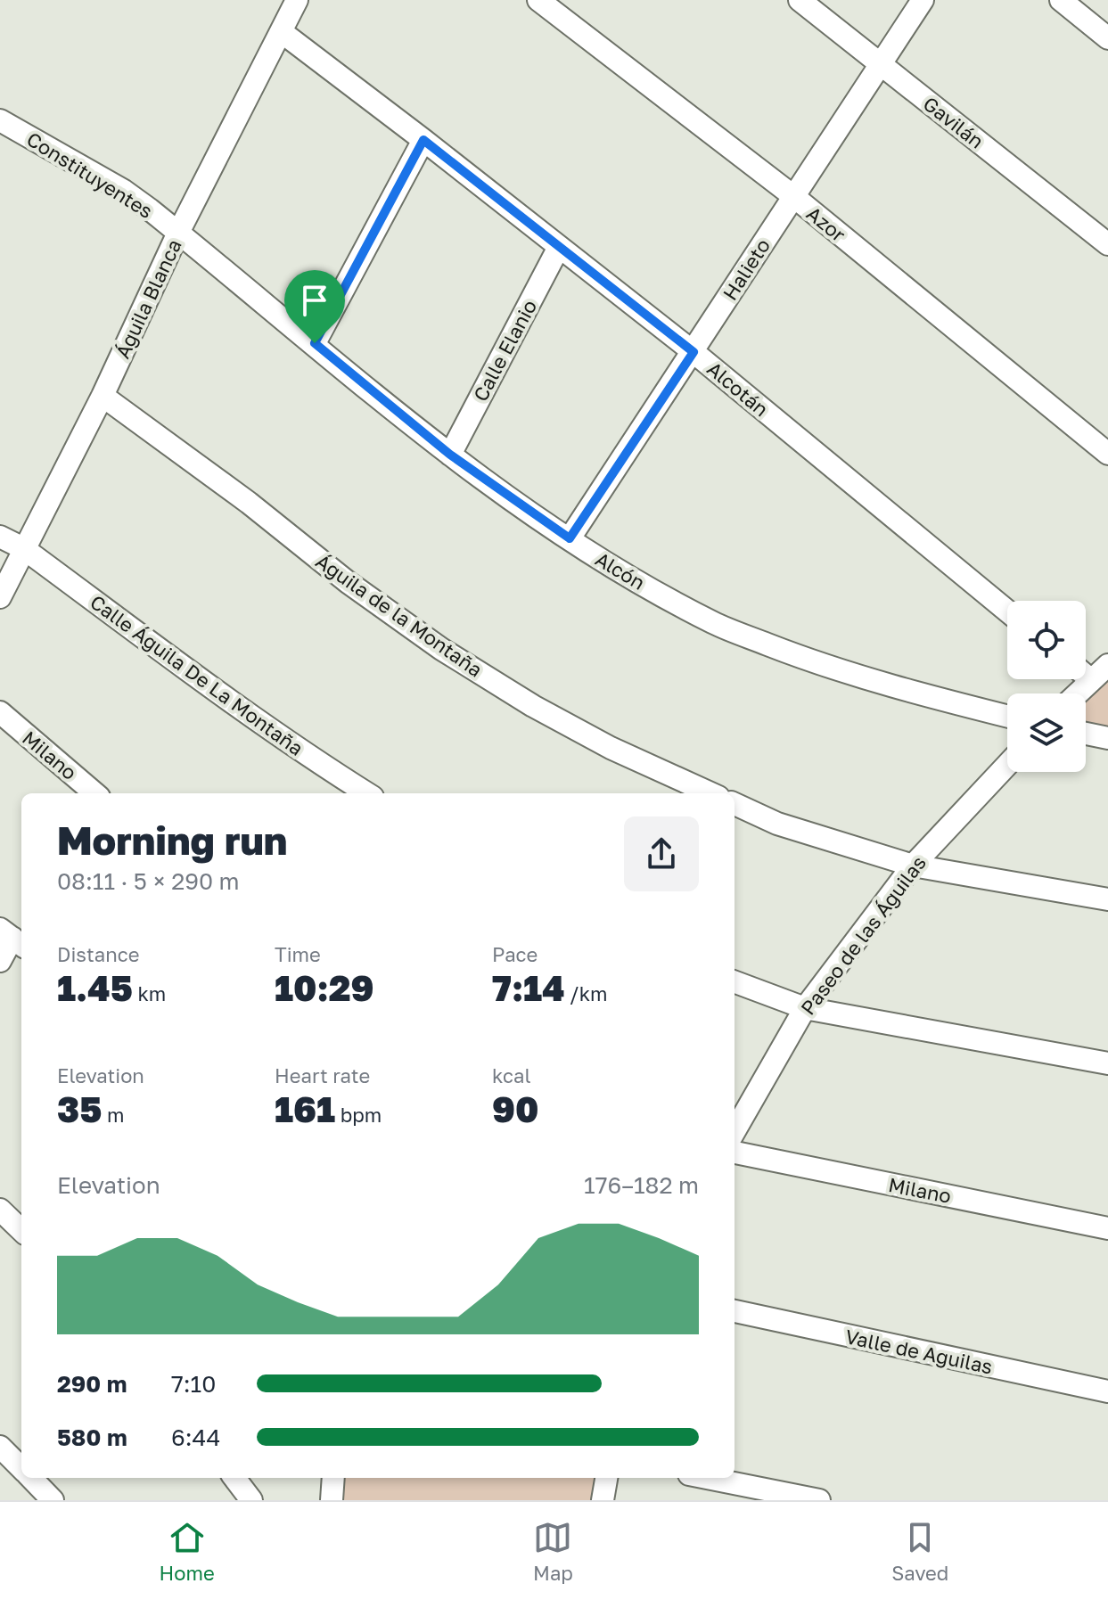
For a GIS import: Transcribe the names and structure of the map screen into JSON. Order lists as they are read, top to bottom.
{
  "streets": {
    "street": [
      "Gavilán",
      "Constituyentes",
      "Azor",
      "Halieto",
      "Águila Blanca",
      "Calle Elanio",
      "Alcotán",
      "Alcón",
      "Águila de la Montaña",
      "Calle Águila De La Montaña",
      "Milano",
      "Paseo de las Águilas",
      "Valle de Aguilas"
    ]
  },
  "crossings": [
    ["Gavilán", "Halieto"],
    ["Constituyentes", "Águila Blanca"],
    ["Constituyentes", "Alcón"],
    ["Azor", "Halieto"],
    ["Halieto", "Alcotán"],
    ["Halieto", "Alcón"],
    ["Águila Blanca", "Alcotán"],
    ["Águila Blanca", "Alcón"],
    ["Águila Blanca", "Águila de la Montaña"],
    ["Águila Blanca", "Calle Águila De La Montaña"],
    ["Calle Elanio", "Alcotán"],
    ["Calle Elanio", "Alcón"]
  ],
  "page": {
    "heading": ["Morning run", "08:11 · 5 × 290 m"],
    "stats": [
      ["Distance", "1.45 km"],
      ["Time", "10:29"],
      ["Pace", "7:14 /km"],
      ["Elevation", "35 m"],
      ["Heart rate", "161 bpm"],
      ["kcal", "90"]
    ],
    "chart": ["Elevation", "176–182 m"],
    "list": [
      {
        "name": "290 m",
        "note": "7:10"
      },
      {
        "name": "580 m",
        "note": "6:44"
      }
    ],
    "tabs": ["Home", "Map", "Saved"]
  }
}
